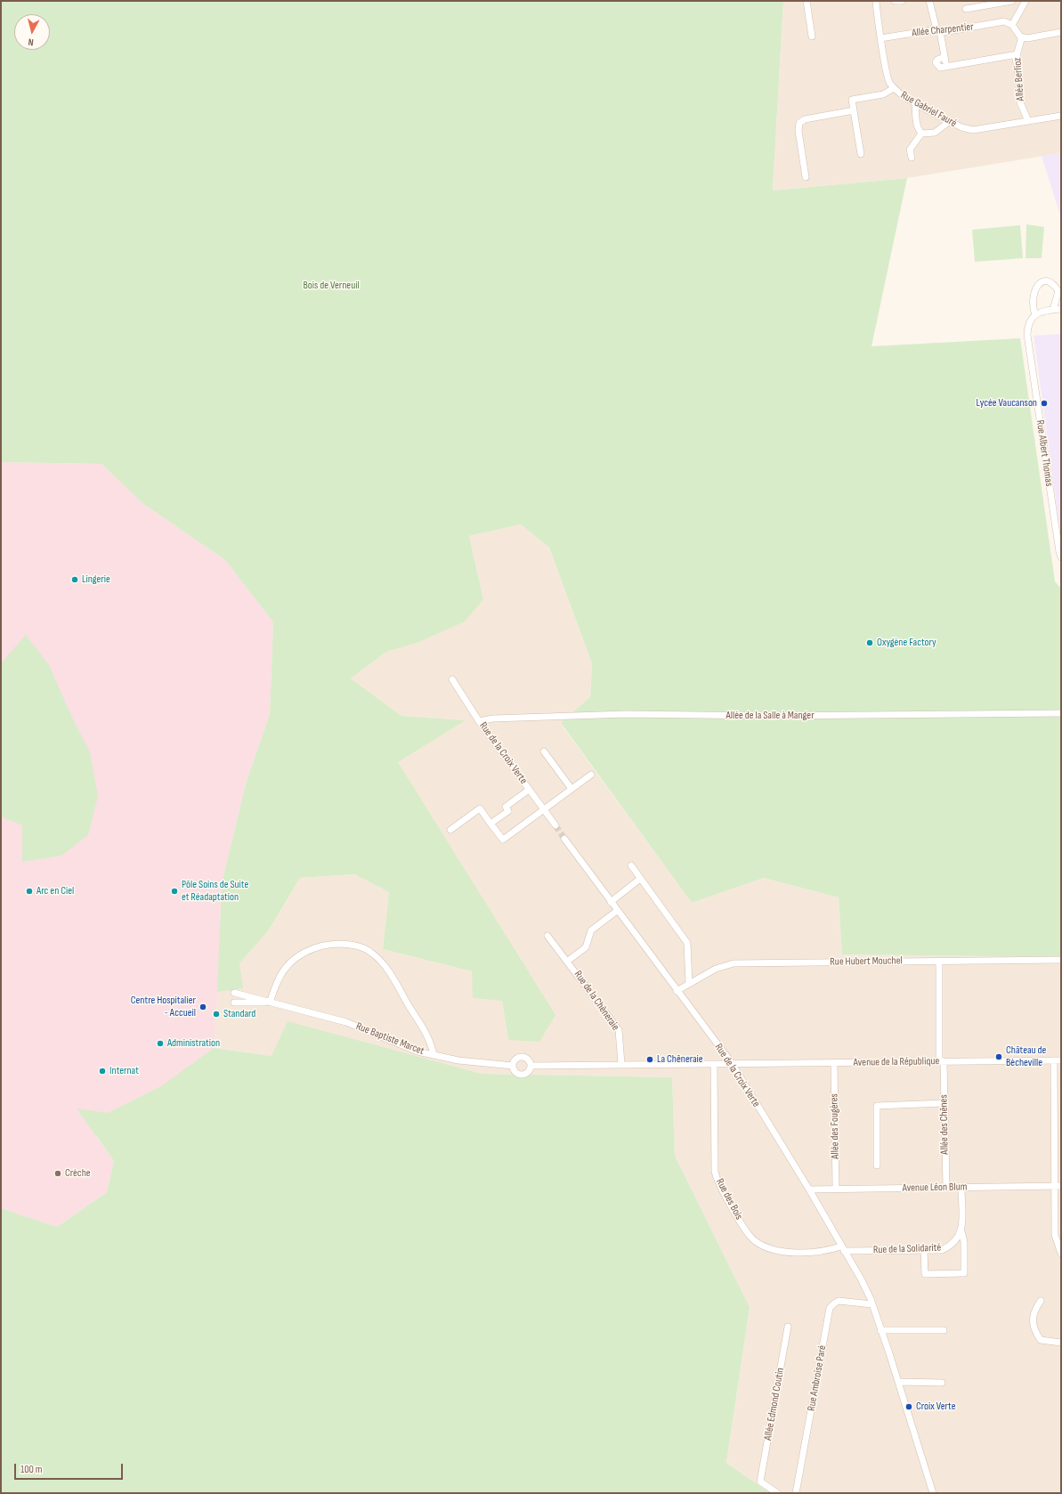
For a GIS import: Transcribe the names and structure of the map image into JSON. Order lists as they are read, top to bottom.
{
  "streets": {
    "street": [
      "Allée Charpentier",
      "Allée Berlioz",
      "Rue Gabriel Fauré",
      "Rue Albert Thomas",
      "Allée de la Salle à Manger",
      "Rue de la Croix Verte",
      "Rue Hubert Mouchel",
      "Rue de la Chêneraie",
      "Rue Baptiste Marcet",
      "Avenue de la République",
      "Allée des Chênes",
      "Allée des Fougères",
      "Avenue Léon Blum",
      "Rue des Bois",
      "Rue de la Solidarité",
      "Rue Ambroise Paré",
      "Allée Edmond Coutin"
    ]
  },
  "crossings": [
    ["Allée Charpentier", "Rue Gabriel Fauré"],
    ["Allée Berlioz", "Rue Gabriel Fauré"],
    ["Allée de la Salle à Manger", "Rue de la Croix Verte"],
    ["Rue de la Croix Verte", "Rue Hubert Mouchel"],
    ["Rue de la Croix Verte", "Rue de la Chêneraie"],
    ["Rue de la Croix Verte", "Rue Baptiste Marcet"],
    ["Rue de la Croix Verte", "Avenue de la République"],
    ["Rue de la Croix Verte", "Avenue Léon Blum"],
    ["Rue de la Croix Verte", "Rue des Bois"],
    ["Rue de la Croix Verte", "Rue de la Solidarité"],
    ["Rue de la Croix Verte", "Rue Ambroise Paré"],
    ["Rue Hubert Mouchel", "Allée des Chênes"],
    ["Rue de la Chêneraie", "Rue Baptiste Marcet"],
    ["Rue Baptiste Marcet", "Avenue de la République"],
    ["Rue Baptiste Marcet", "Rue des Bois"],
    ["Avenue de la République", "Allée des Chênes"],
    ["Avenue de la République", "Allée des Fougères"],
    ["Allée des Chênes", "Avenue Léon Blum"],
    ["Allée des Fougères", "Avenue Léon Blum"],
    ["Rue des Bois", "Rue de la Solidarité"]
  ],
  "parks": ["Bois de Verneuil"],
  "places": [
    "Lycée Vaucanson",
    "Lingerie",
    "Oxygène Factory",
    "Arc en Ciel",
    "Pôle Soins de Suite et Réadaptation",
    "Centre Hospitalier - Accueil",
    "Standard",
    "Administration",
    "Château de Bècheville",
    "La Chêneraie",
    "Internat",
    "Crèche",
    "Croix Verte"
  ],
  "scale_bar": "100 m",
  "north": "bottom"
}
